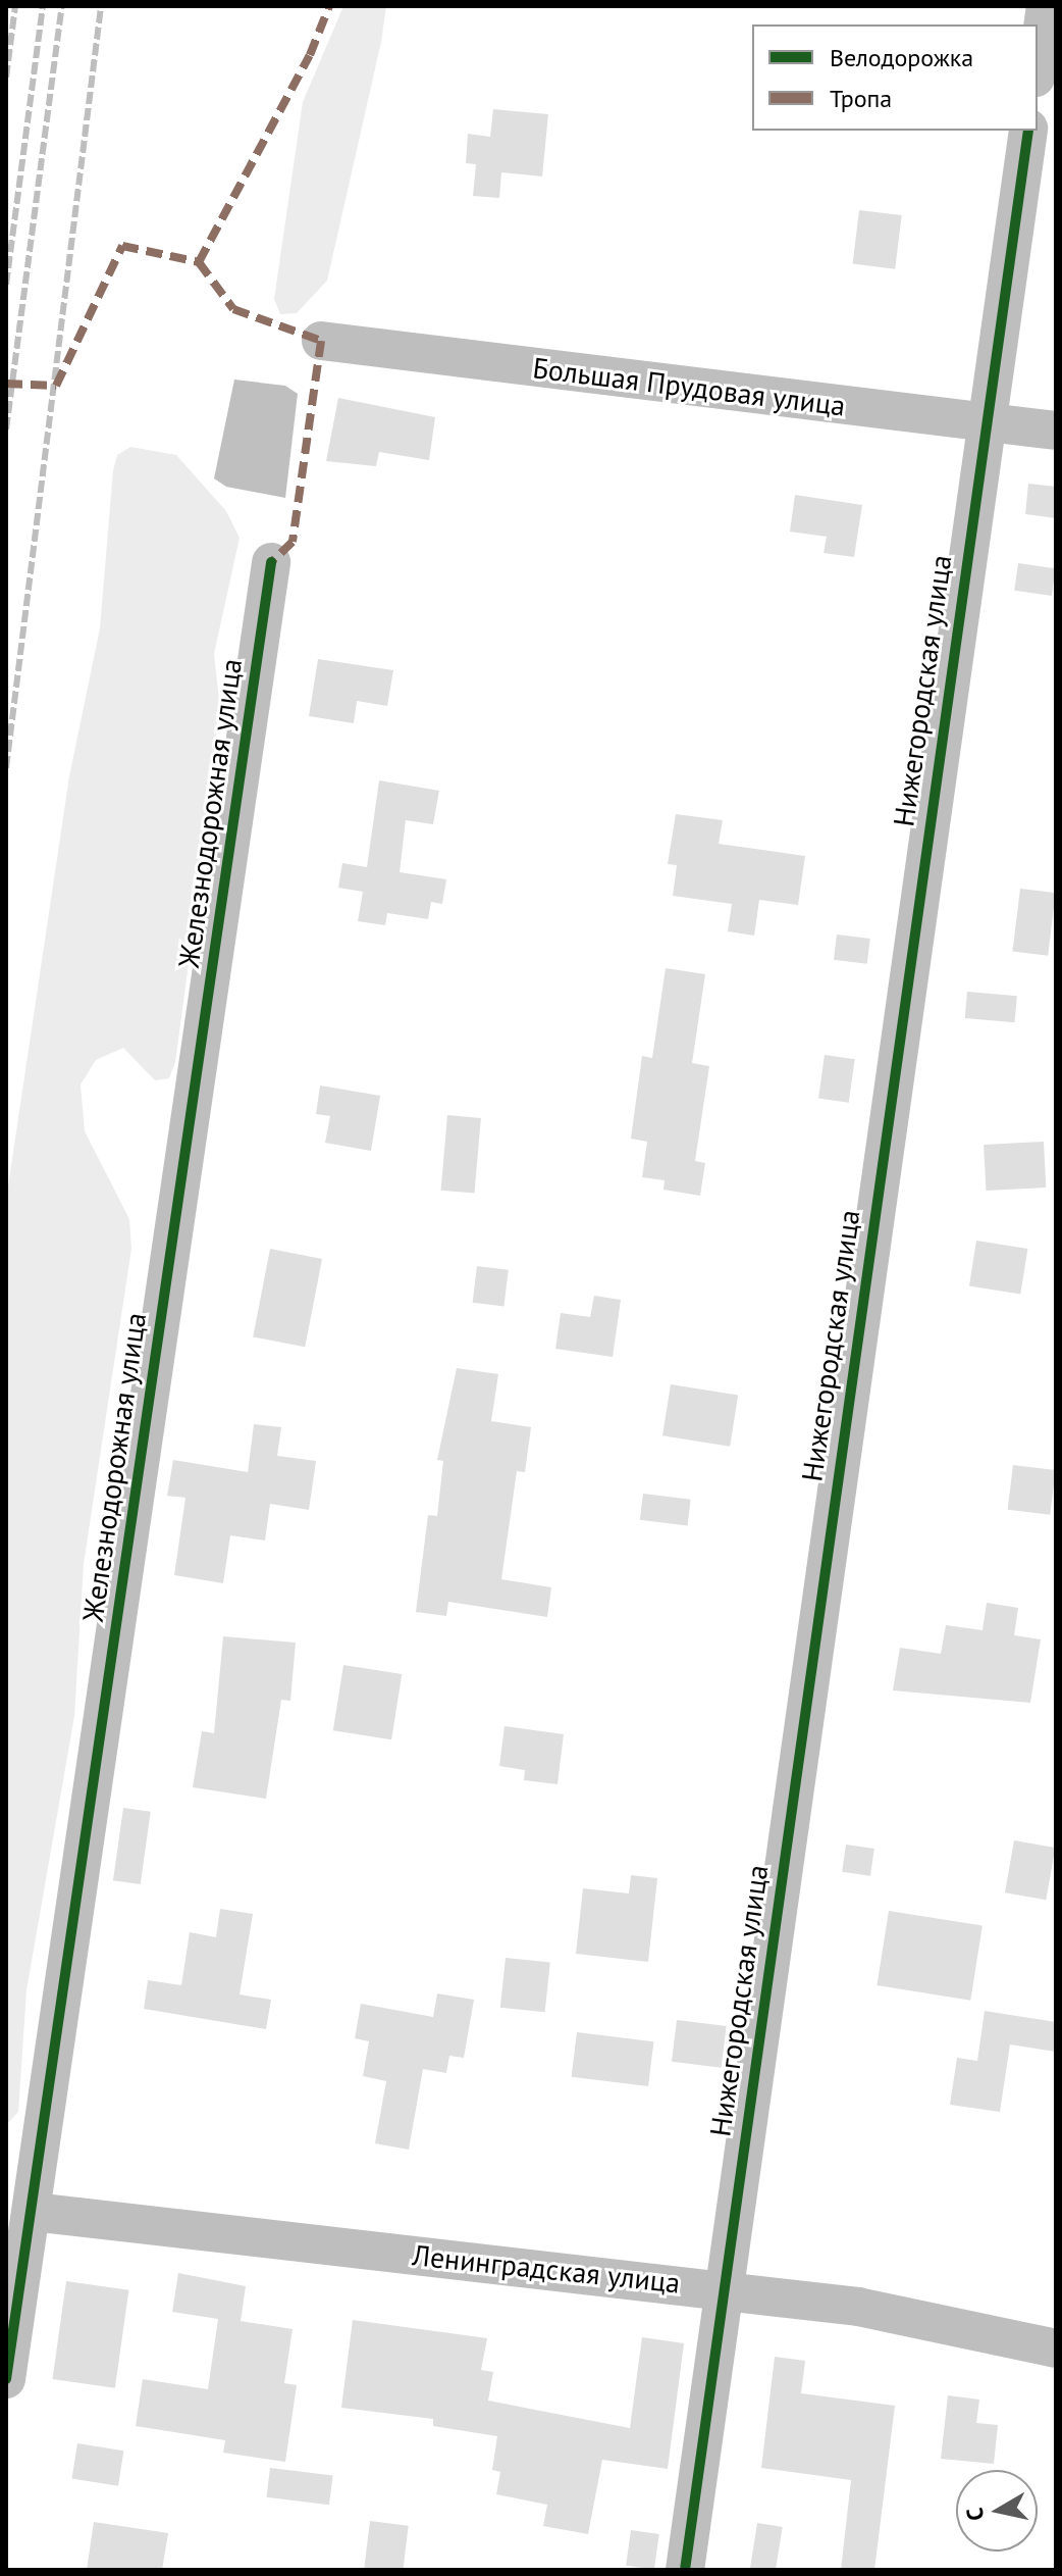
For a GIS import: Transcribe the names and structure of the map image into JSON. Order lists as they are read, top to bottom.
{
  "streets": {
    "street": [
      "Большая Прудовая улица",
      "Нижегородская улица",
      "Железнодорожная улица",
      "Ленинградская улица"
    ]
  },
  "crossings": [
    ["Большая Прудовая улица", "Нижегородская улица"],
    ["Нижегородская улица", "Ленинградская улица"],
    ["Железнодорожная улица", "Ленинградская улица"]
  ],
  "legend": ["Велодорожка", "Тропа"],
  "north": "left"
}
